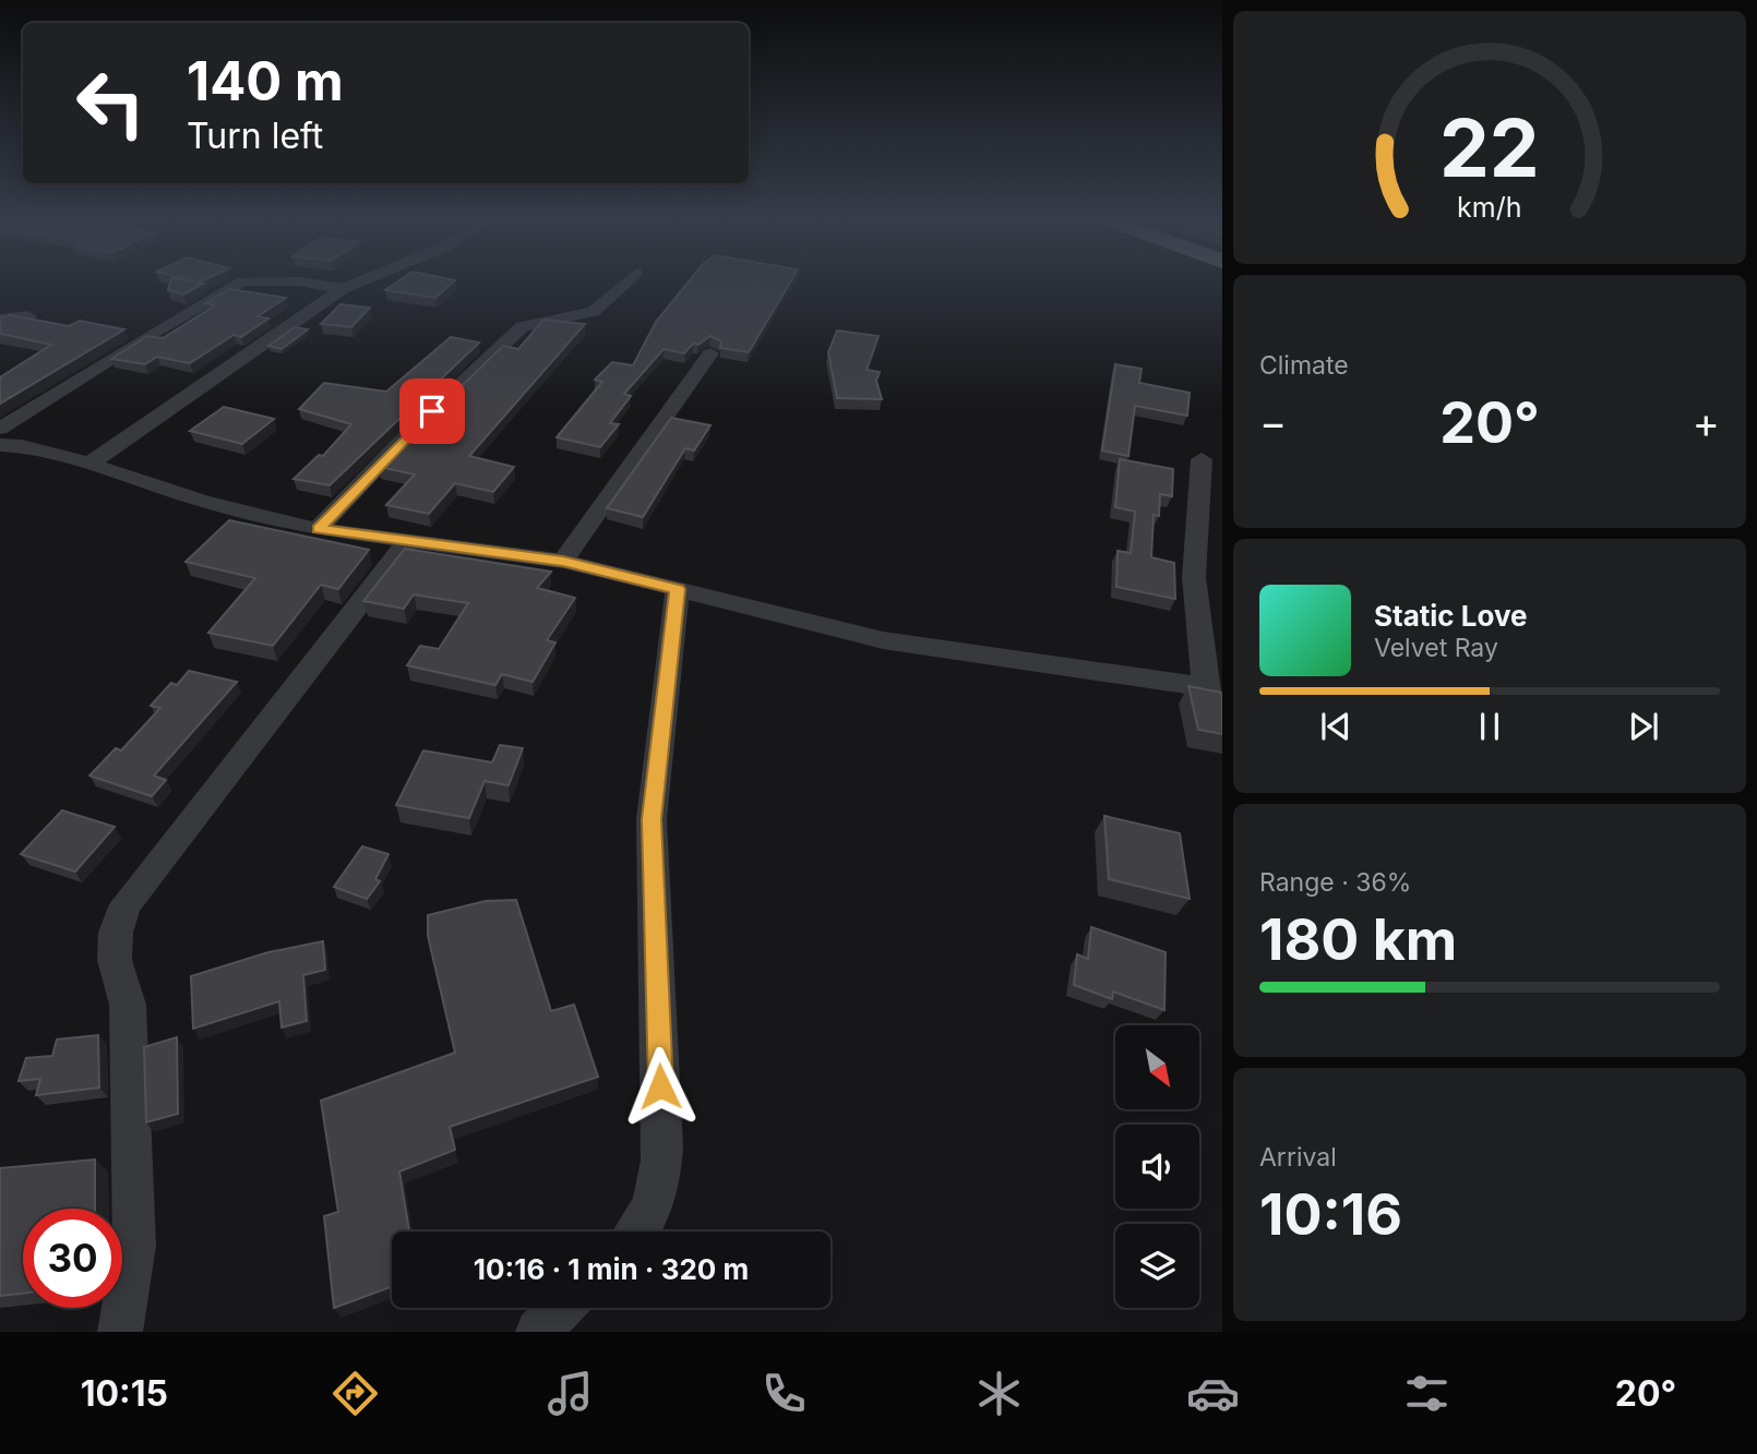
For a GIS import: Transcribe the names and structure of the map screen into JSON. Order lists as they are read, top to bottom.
{
  "north": "bottom right",
  "page": {
    "turn": ["140 m", "Turn left"],
    "tile": [
      "Climate",
      ["Range · 36%", "180 km"],
      ["Arrival", "10:16"]
    ],
    "heat": ["−", "20°", "+"],
    "song": ["Static Love", "Velvet Ray"],
    "limit": "30",
    "trip": "10:16 · 1 min · 320 m",
    "tabs": ["10:15", "20°"],
    "gauge": ["22", "km/h"]
  }
}
